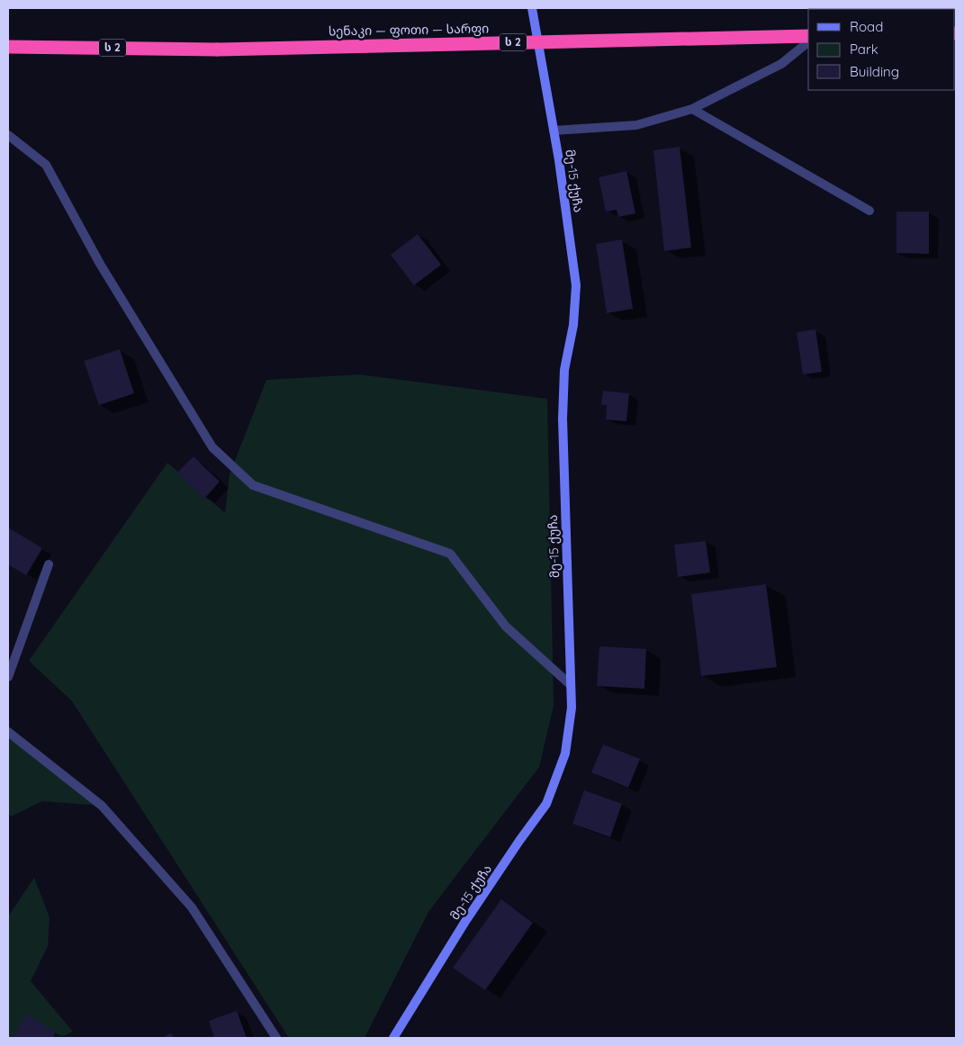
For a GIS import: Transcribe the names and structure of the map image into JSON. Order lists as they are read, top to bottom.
{
  "streets": {
    "highway": ["სენაკი — ფოთი — სარფი", "ს 2"],
    "street": ["მე-15 ქუჩა"]
  },
  "legend": ["Road", "Park", "Building"]
}
